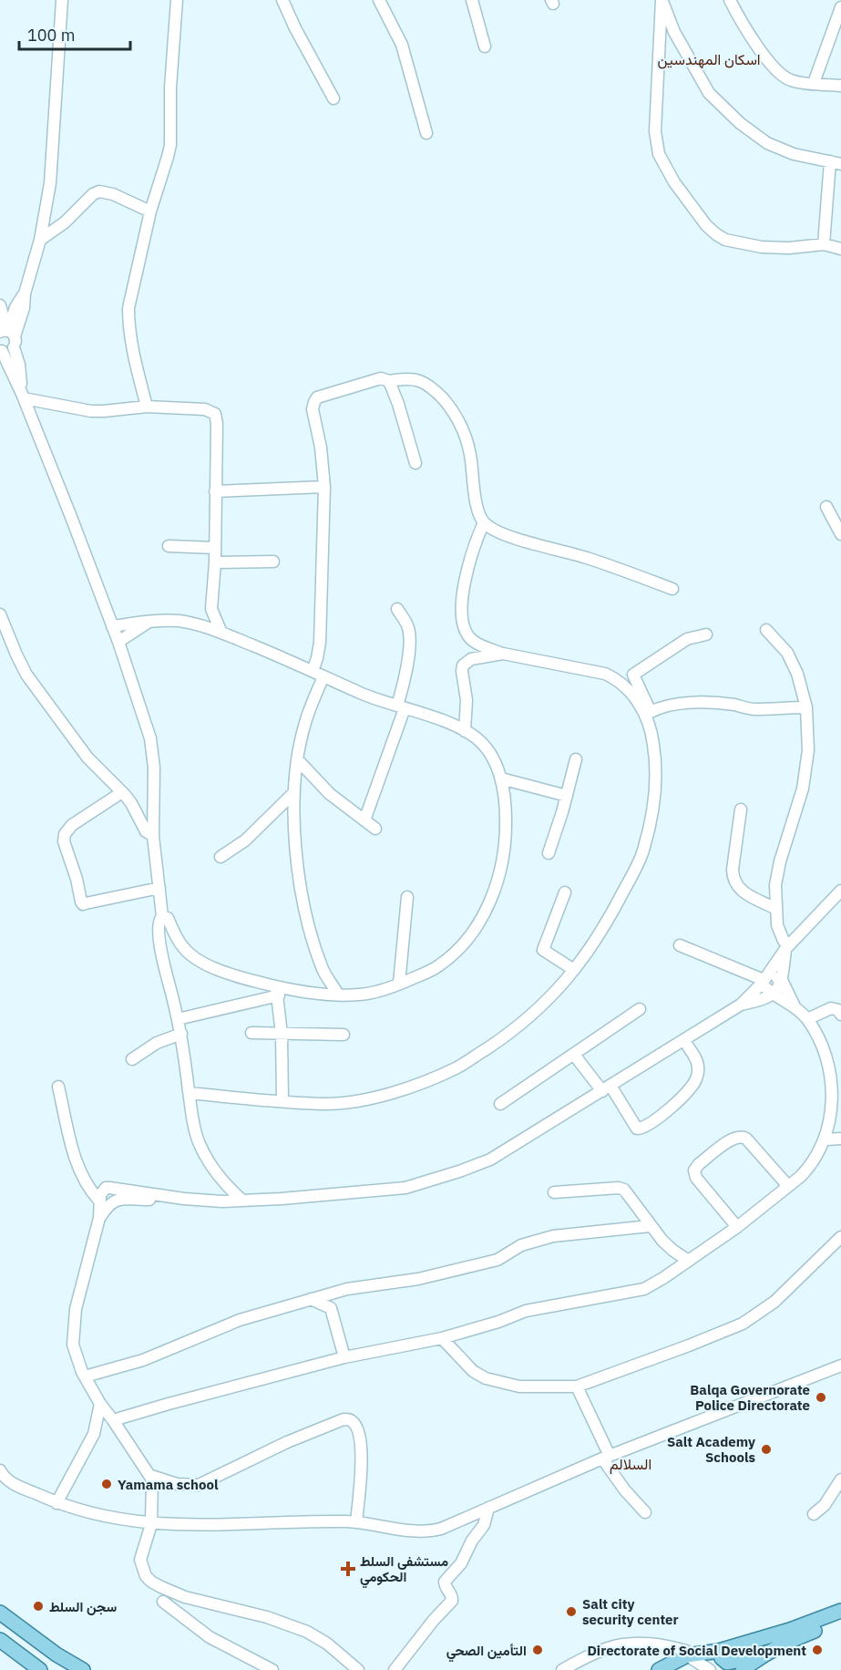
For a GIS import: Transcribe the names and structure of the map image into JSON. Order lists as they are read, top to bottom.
{
  "districts": ["اسكان المهندسين", "السلالم"],
  "places": {
    "other": [
      "Balqa Governorate Police Directorate",
      "Salt Academy Schools",
      "Yamama school",
      "سجن السلط",
      "Salt city security center",
      "التأمين الصحي",
      "Directorate of Social Development"
    ],
    "health": ["مستشفى السلط الحكومي"]
  },
  "scale_bar": "100 m"
}
